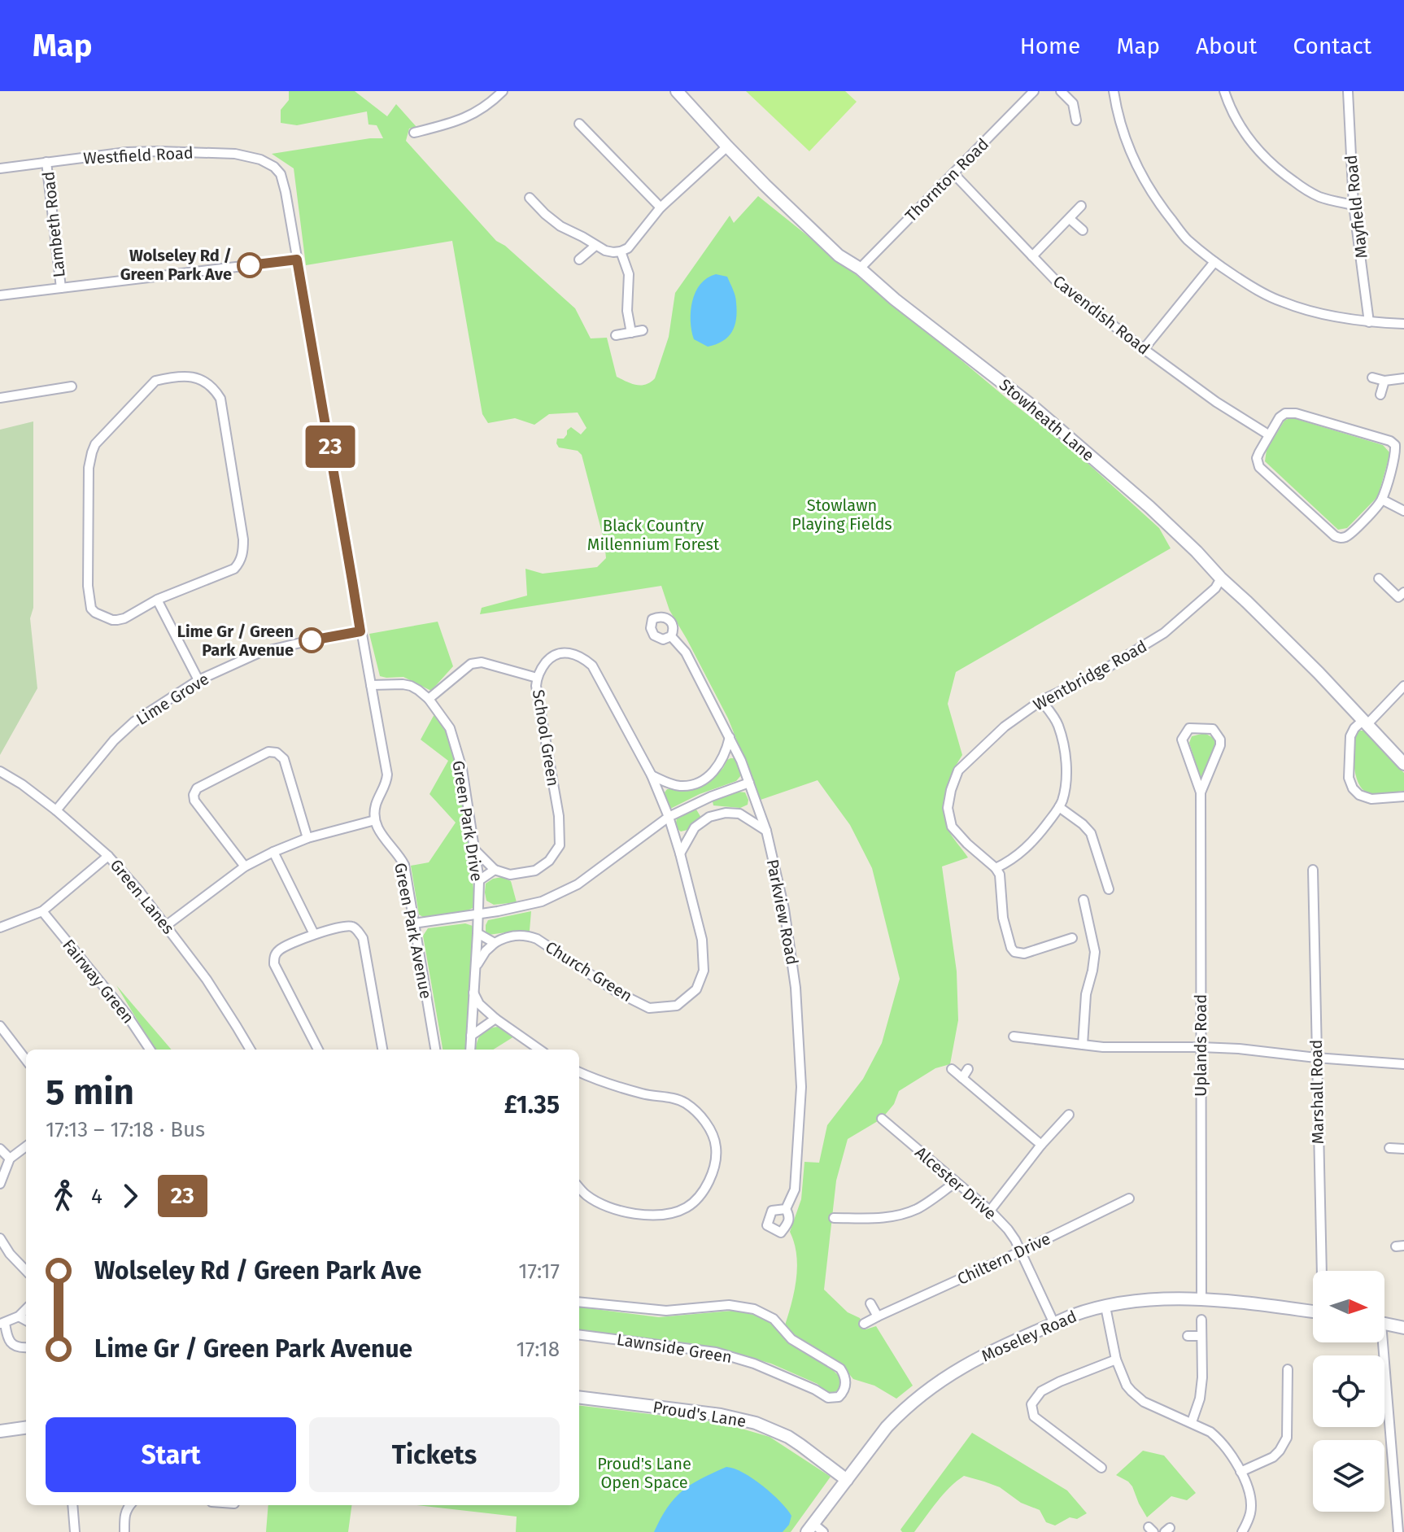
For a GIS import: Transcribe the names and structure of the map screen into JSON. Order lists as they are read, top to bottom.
{
  "streets": {
    "street": [
      "Westfield Road",
      "Thornton Road",
      "Mayfield Road",
      "Lambeth Road",
      "Cavendish Road",
      "Stowheath Lane",
      "Wentbridge Road",
      "Lime Grove",
      "School Green",
      "Green Park Drive",
      "Green Lanes",
      "Parkview Road",
      "Green Park Avenue",
      "Church Green",
      "Fairway Green",
      "Uplands Road",
      "Marshall Road",
      "Alcester Drive",
      "Chiltern Drive",
      "Moseley Road",
      "Lawnside Green",
      "Proud's Lane"
    ]
  },
  "crossings": [
    ["Westfield Road", "Lambeth Road"],
    ["Thornton Road", "Cavendish Road"],
    ["Thornton Road", "Stowheath Lane"],
    ["Stowheath Lane", "Wentbridge Road"],
    ["Lime Grove", "Green Lanes"],
    ["School Green", "Church Green"],
    ["Uplands Road", "Moseley Road"],
    ["Alcester Drive", "Chiltern Drive"],
    ["Alcester Drive", "Moseley Road"],
    ["Moseley Road", "Proud's Lane"]
  ],
  "parks": ["Stowlawn Playing Fields", "Black Country Millennium Forest", "Proud's Lane Open Space"],
  "places": ["Wolseley Rd / Green Park Ave", "Lime Gr / Green Park Avenue"],
  "lines": ["bus line 23"],
  "north": "right",
  "page": {
    "header": "Map",
    "nav": [
      "Home",
      "Map",
      "About",
      "Contact"
    ],
    "on_map": "23",
    "heading": ["5 min", "17:13 – 17:18 · Bus", "£1.35"],
    "legs": ["4", "23"],
    "list": [
      {
        "name": "Wolseley Rd / Green Park Ave",
        "value": "17:17"
      },
      {
        "name": "Lime Gr / Green Park Avenue",
        "value": "17:18"
      }
    ],
    "buttons": ["Start", "Tickets"]
  }
}
